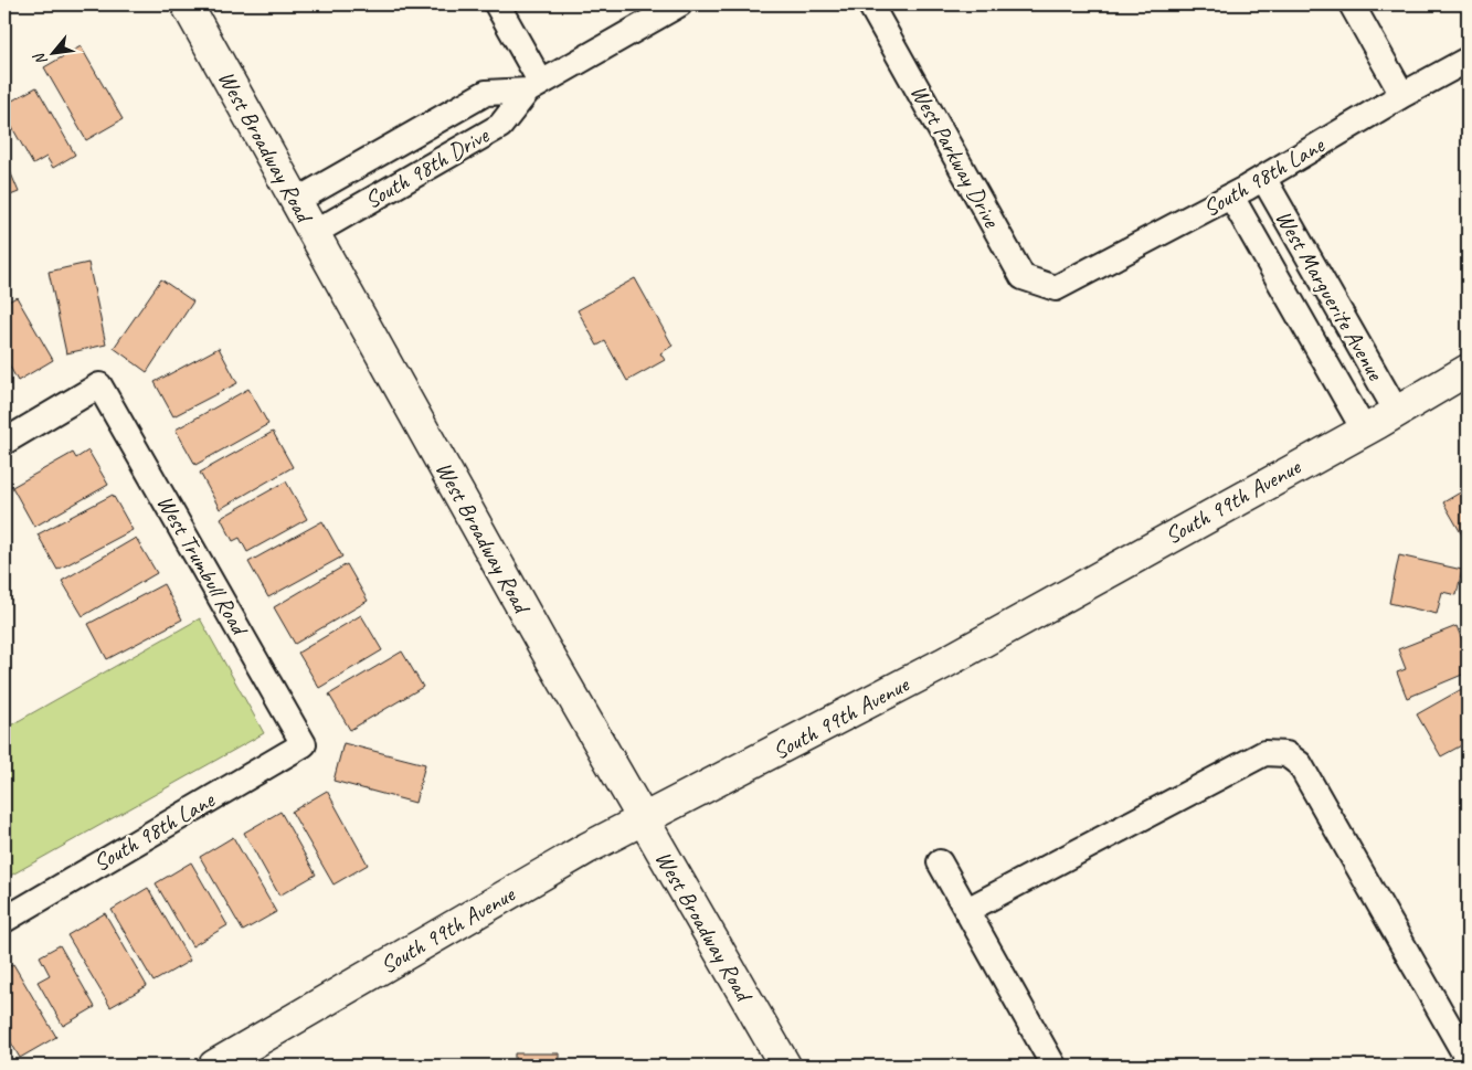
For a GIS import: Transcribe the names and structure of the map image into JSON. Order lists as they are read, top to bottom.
{
  "streets": {
    "main road": ["West Broadway Road", "South 99th Avenue"],
    "street": [
      "West Parkway Drive",
      "South 98th Drive",
      "South 98th Lane",
      "West Marguerite Avenue",
      "West Trumbull Road"
    ]
  },
  "crossings": [
    ["West Broadway Road", "South 98th Drive"],
    ["West Broadway Road", "South 99th Avenue"],
    ["West Parkway Drive", "South 98th Lane"],
    ["South 98th Lane", "West Marguerite Avenue"],
    ["South 98th Lane", "West Trumbull Road"],
    ["West Marguerite Avenue", "South 99th Avenue"]
  ],
  "north": "bottom left"
}
